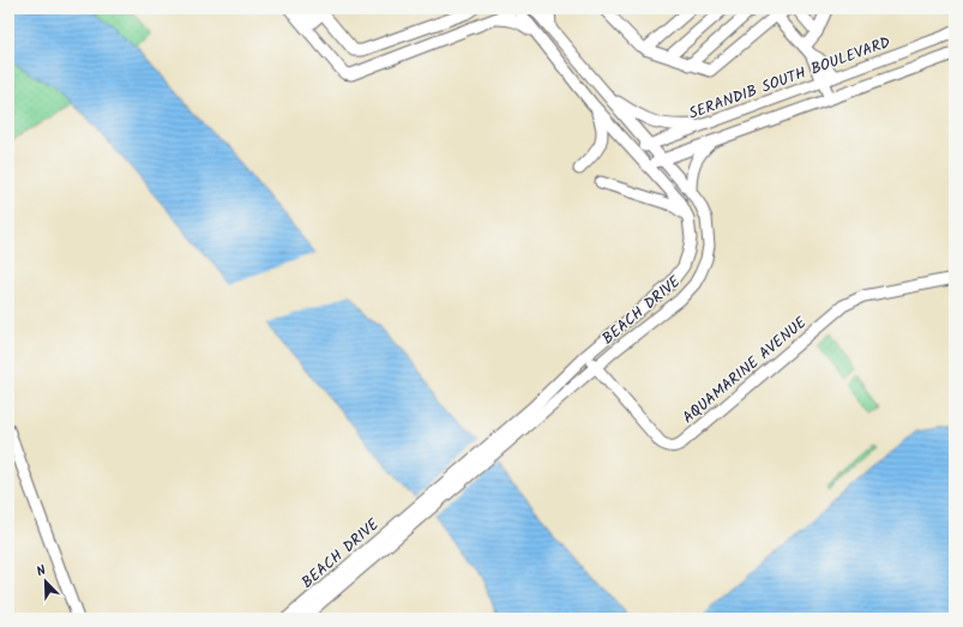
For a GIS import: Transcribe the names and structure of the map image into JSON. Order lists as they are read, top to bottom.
{
  "streets": {
    "street": ["SERANDIB SOUTH BOULEVARD", "BEACH DRIVE", "AQUAMARINE AVENUE"]
  },
  "crossings": [
    ["SERANDIB SOUTH BOULEVARD", "BEACH DRIVE"],
    ["BEACH DRIVE", "AQUAMARINE AVENUE"]
  ],
  "north": "top left"
}
